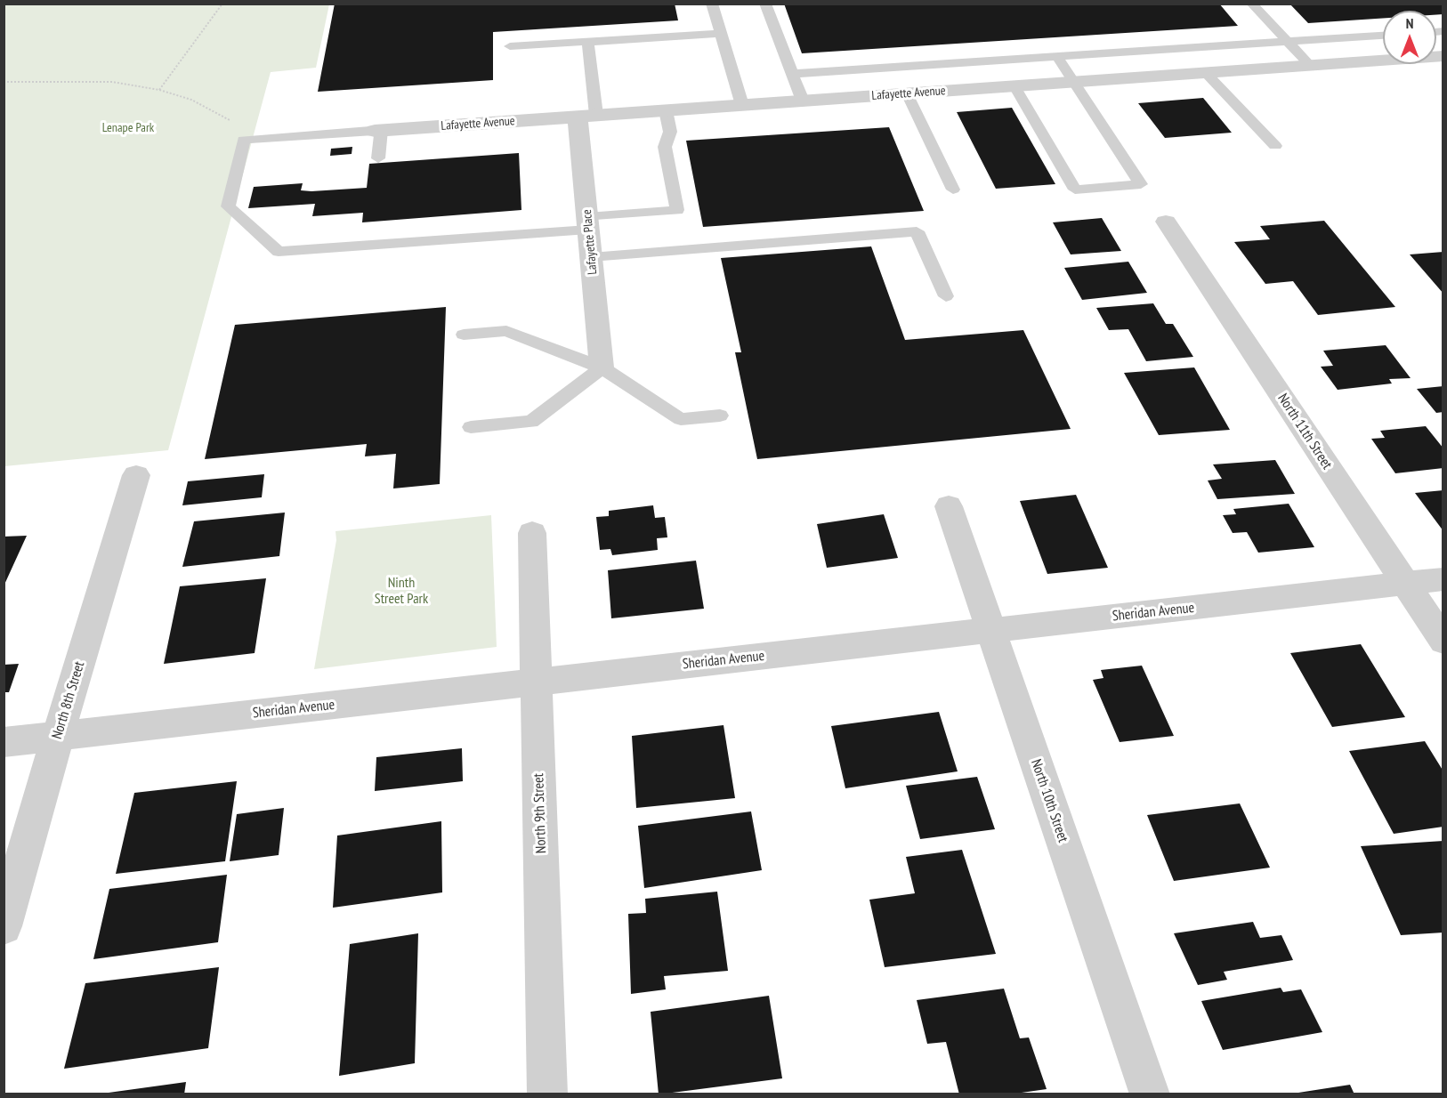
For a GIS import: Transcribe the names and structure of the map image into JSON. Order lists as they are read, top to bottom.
{
  "streets": {
    "street": [
      "Lafayette Avenue",
      "Lafayette Place",
      "North 11th Street",
      "Sheridan Avenue",
      "North 8th Street",
      "North 10th Street",
      "North 9th Street"
    ]
  },
  "crossings": [
    ["Lafayette Avenue", "Lafayette Place"],
    ["North 11th Street", "Sheridan Avenue"],
    ["Sheridan Avenue", "North 8th Street"],
    ["Sheridan Avenue", "North 10th Street"],
    ["Sheridan Avenue", "North 9th Street"]
  ],
  "parks": ["Lenape Park", "Ninth Street Park"],
  "north": "top"
}
